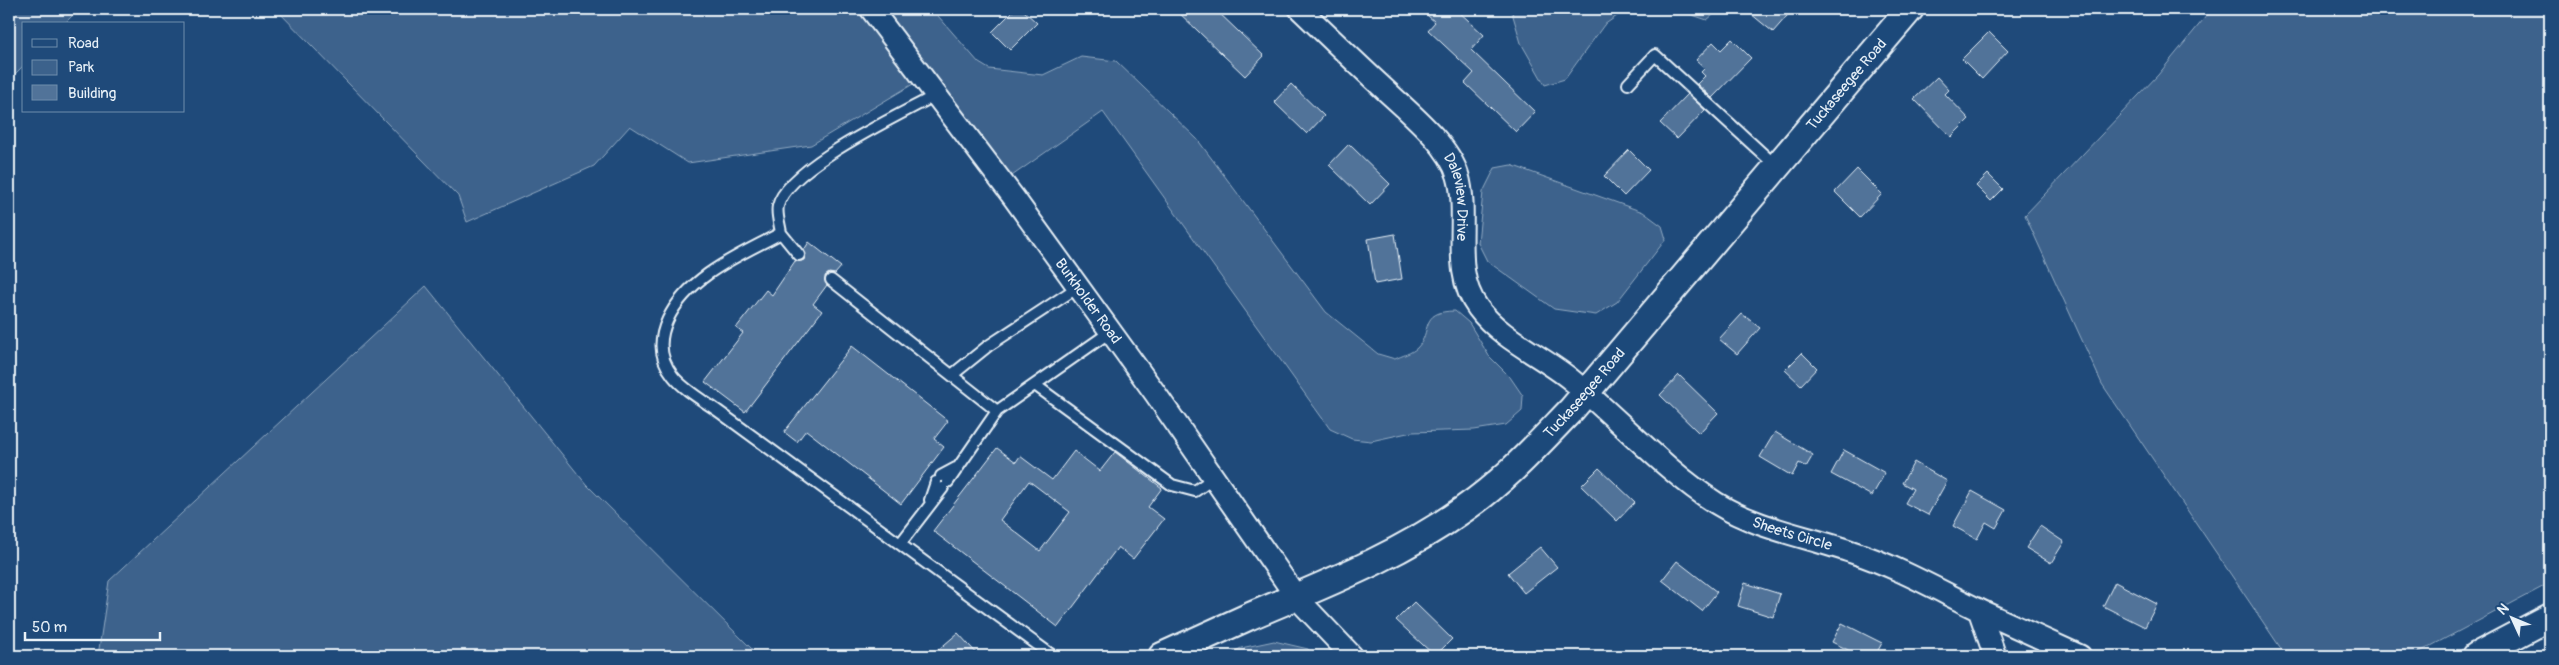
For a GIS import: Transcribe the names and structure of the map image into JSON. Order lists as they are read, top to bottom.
{
  "streets": {
    "street": [
      "Tuckaseegee Road",
      "Daleview Drive",
      "Burkholder Road",
      "Sheets Circle"
    ]
  },
  "crossings": [
    ["Tuckaseegee Road", "Daleview Drive"],
    ["Tuckaseegee Road", "Burkholder Road"],
    ["Tuckaseegee Road", "Sheets Circle"],
    ["Daleview Drive", "Sheets Circle"]
  ],
  "legend": ["Road", "Park", "Building"],
  "scale_bar": "50 m",
  "north": "top left"
}
